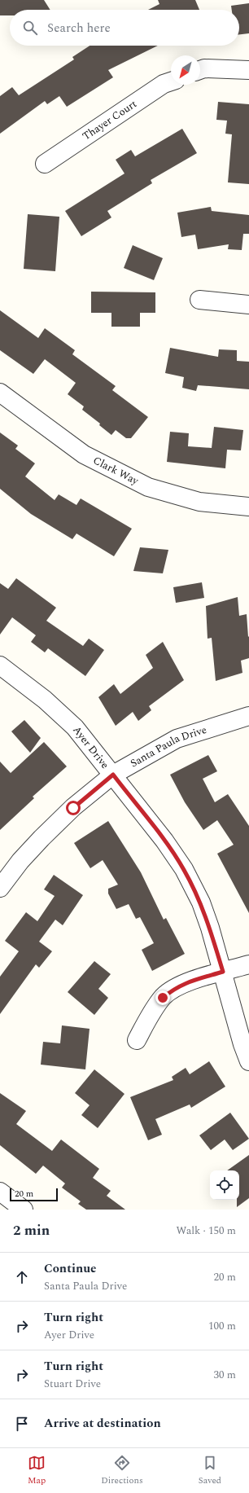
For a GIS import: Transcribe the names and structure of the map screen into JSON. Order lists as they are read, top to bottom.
{
  "streets": {
    "street": [
      "Thayer Court",
      "Clark Way",
      "Ayer Drive",
      "Santa Paula Drive"
    ]
  },
  "crossings": [
    ["Ayer Drive", "Santa Paula Drive"]
  ],
  "scale_bar": "20 m",
  "north": "bottom left",
  "page": {
    "search": "Search here",
    "scale": "20 m",
    "heading": ["2 min", "Walk · 150 m"],
    "list": [
      ["Continue", "Santa Paula Drive", "20 m"],
      ["Turn right", "Ayer Drive", "100 m"],
      ["Turn right", "Stuart Drive", "30 m"],
      "Arrive at destination"
    ],
    "nav": ["Map", "Directions", "Saved"]
  }
}
